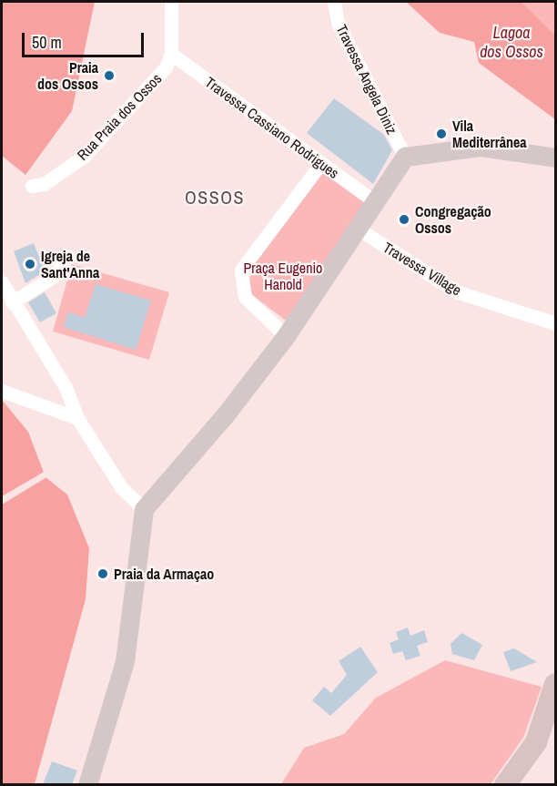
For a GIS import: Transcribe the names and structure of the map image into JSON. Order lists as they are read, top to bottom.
{
  "streets": {
    "street": [
      "Travessa Angela Diniz",
      "Rua Praia dos Ossos",
      "Travessa Cassiano Rodrigues",
      "Travessa Village"
    ]
  },
  "crossings": [
    ["Rua Praia dos Ossos", "Travessa Cassiano Rodrigues"]
  ],
  "districts": ["OSSOS"],
  "water": ["Lagoa dos Ossos"],
  "parks": ["Praça Eugenio Hanold"],
  "places": [
    "Praia dos Ossos",
    "Vila Mediterrânea",
    "Congregação Ossos",
    "Igreja de Sant'Anna",
    "Praia da Armaçao"
  ],
  "scale_bar": "50 m"
}
